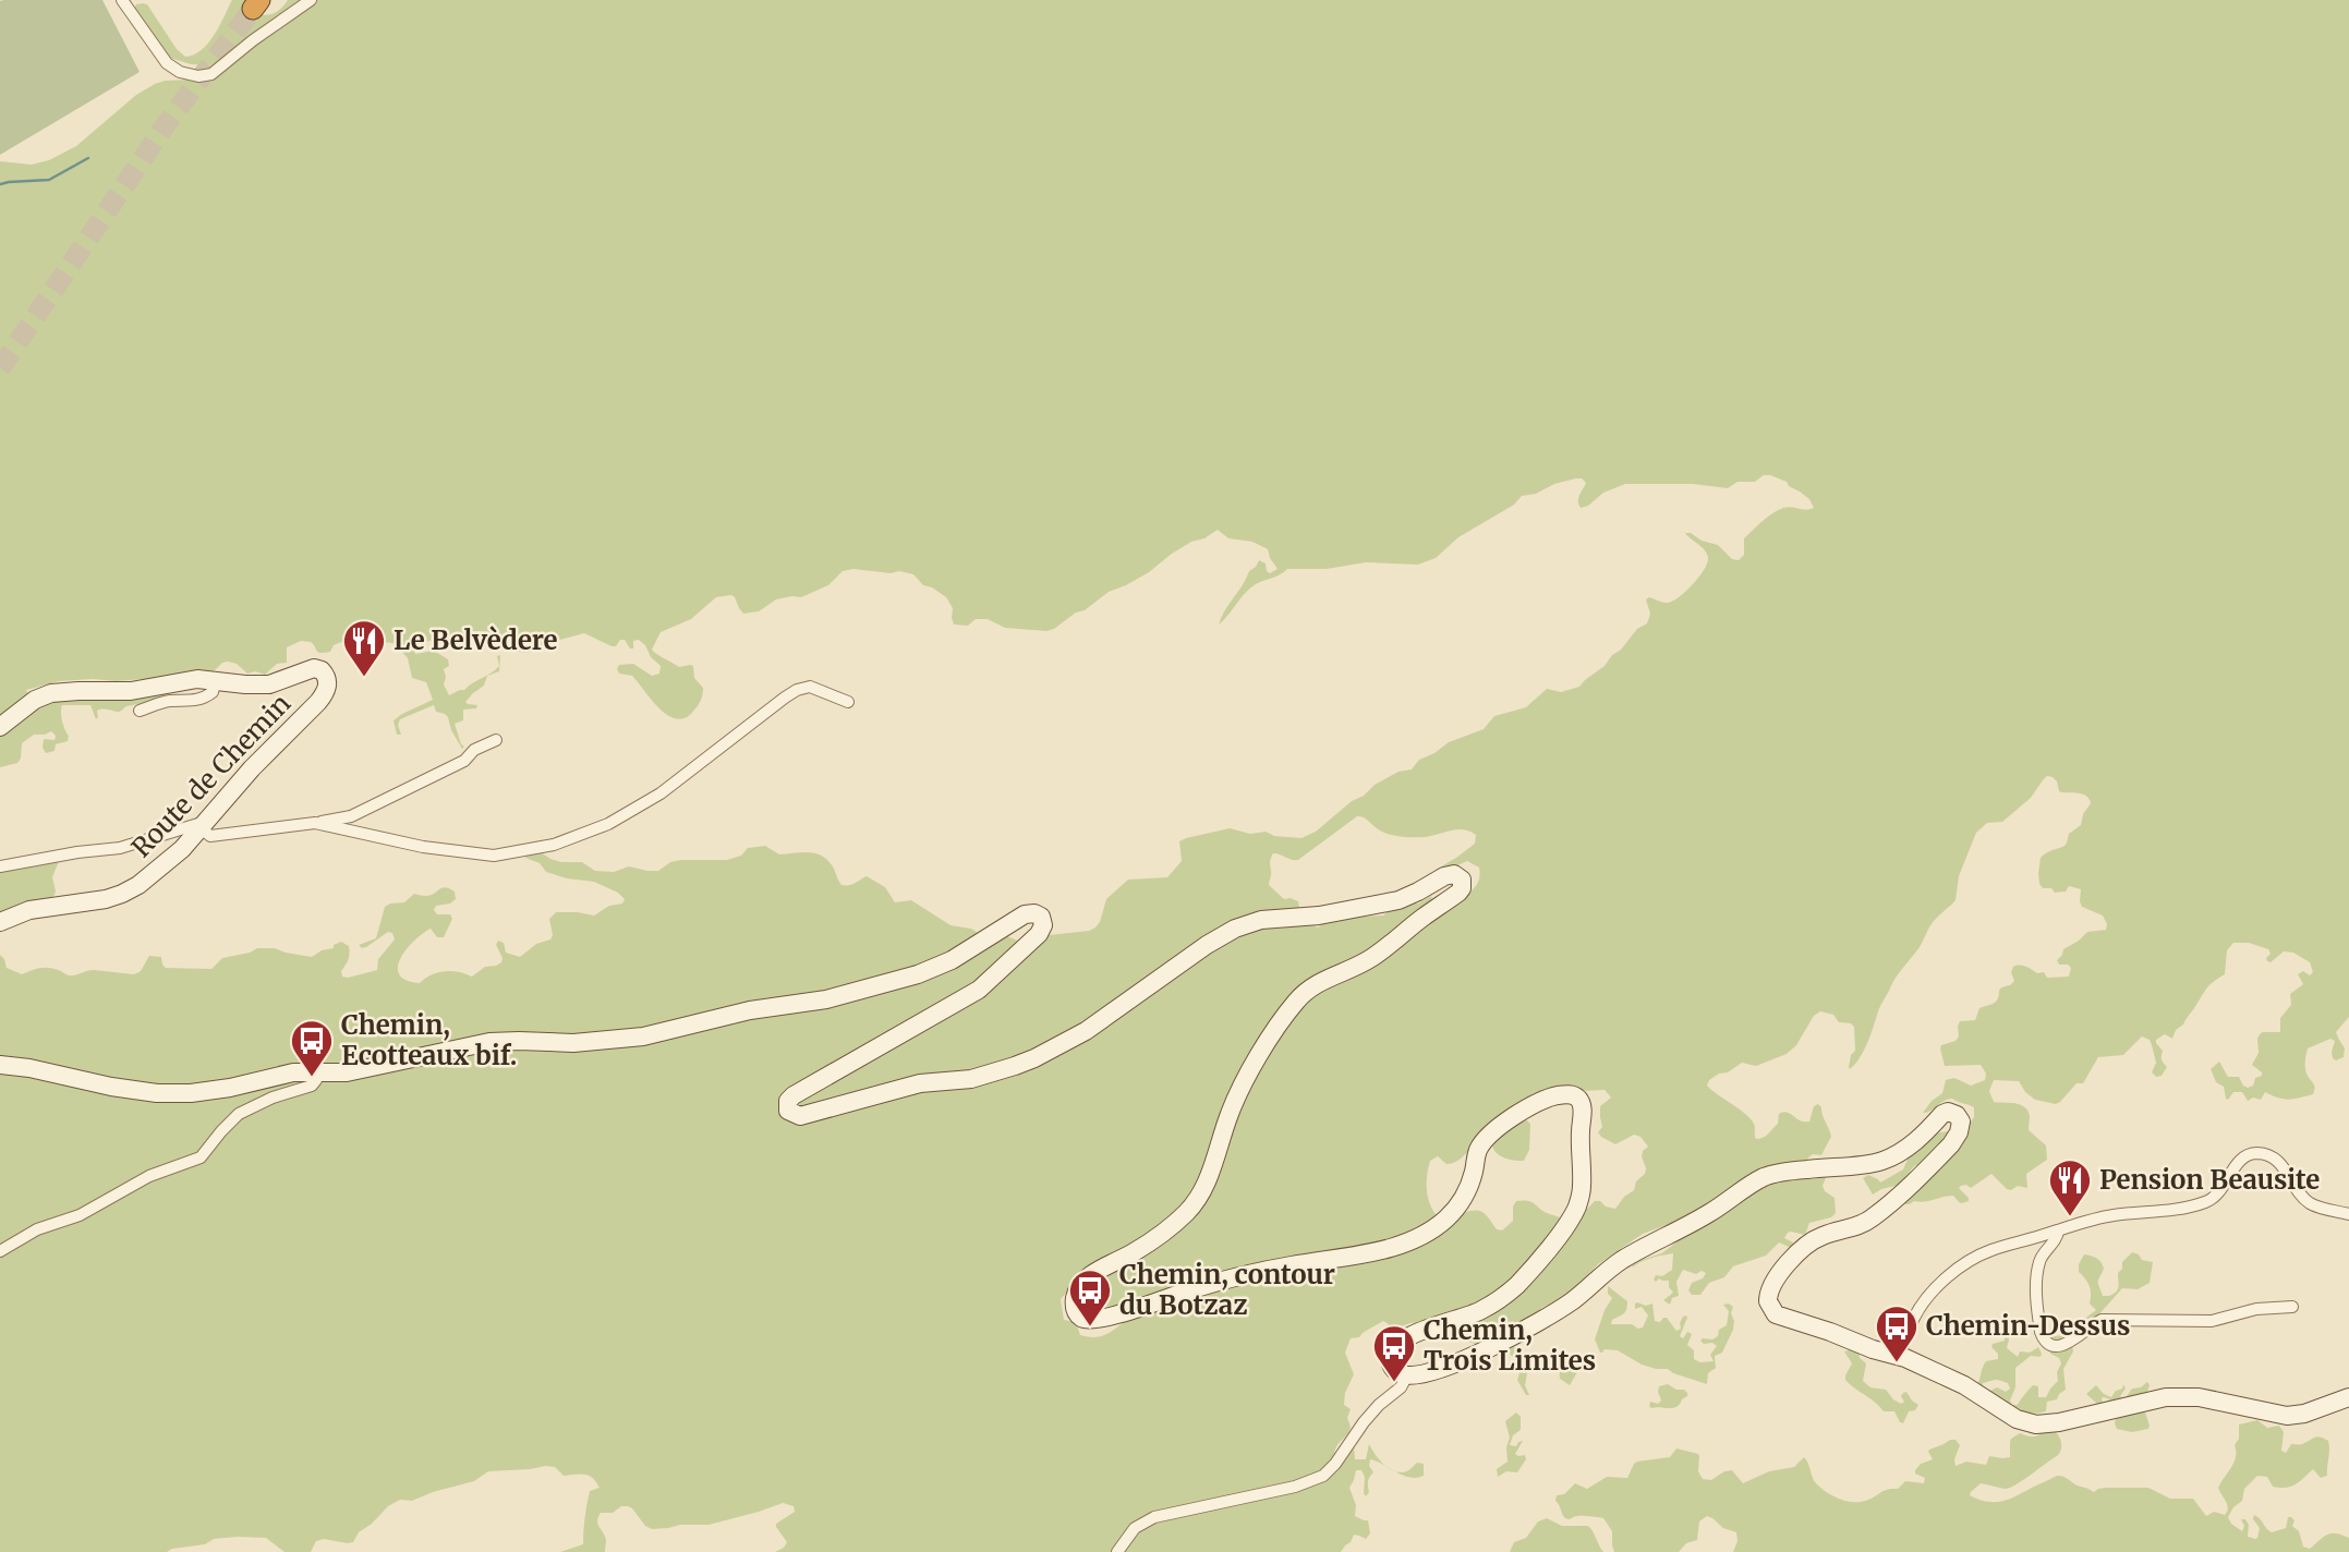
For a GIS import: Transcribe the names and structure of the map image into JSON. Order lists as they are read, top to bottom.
{
  "streets": {
    "street": ["Route de Chemin"]
  },
  "places": {
    "restaurant": ["Le Belvèdere", "Pension Beausite"],
    "bus stop": [
      "Chemin, Ecotteaux bif.",
      "Chemin, contour du Botzaz",
      "Chemin-Dessus",
      "Chemin, Trois Limites"
    ]
  }
}
